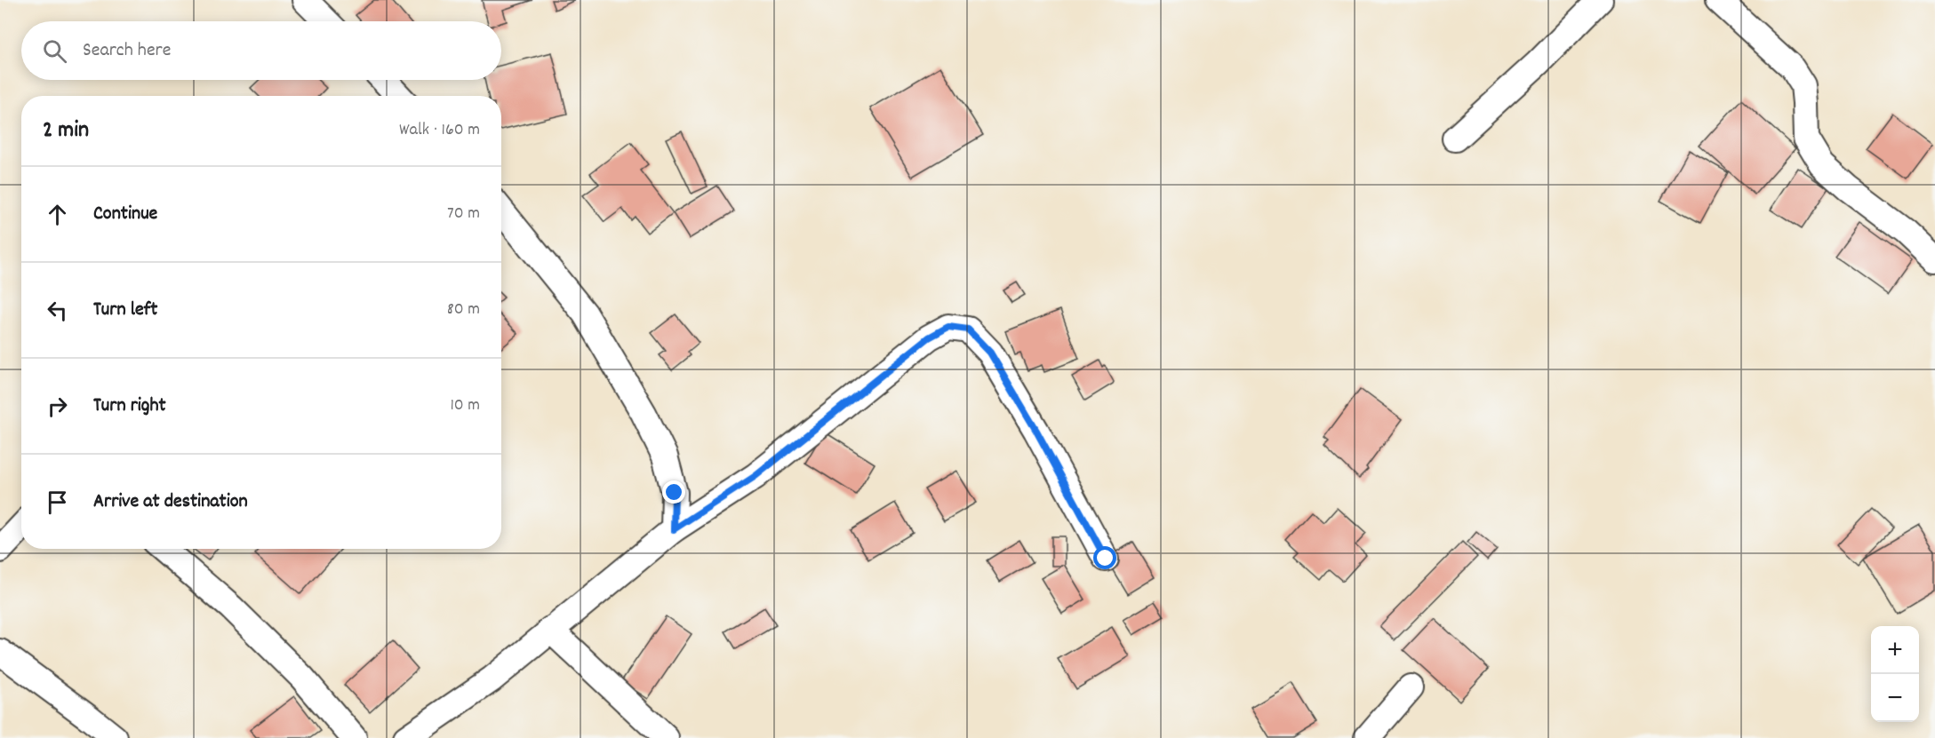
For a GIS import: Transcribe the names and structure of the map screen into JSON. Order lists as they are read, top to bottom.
{
  "page": {
    "search": "Search here",
    "heading": ["2 min", "Walk · 160 m"],
    "list": [
      ["Continue", "70 m"],
      ["Turn left", "80 m"],
      ["Turn right", "10 m"],
      "Arrive at destination"
    ],
    "map_buttons": ["+", "−"]
  }
}
